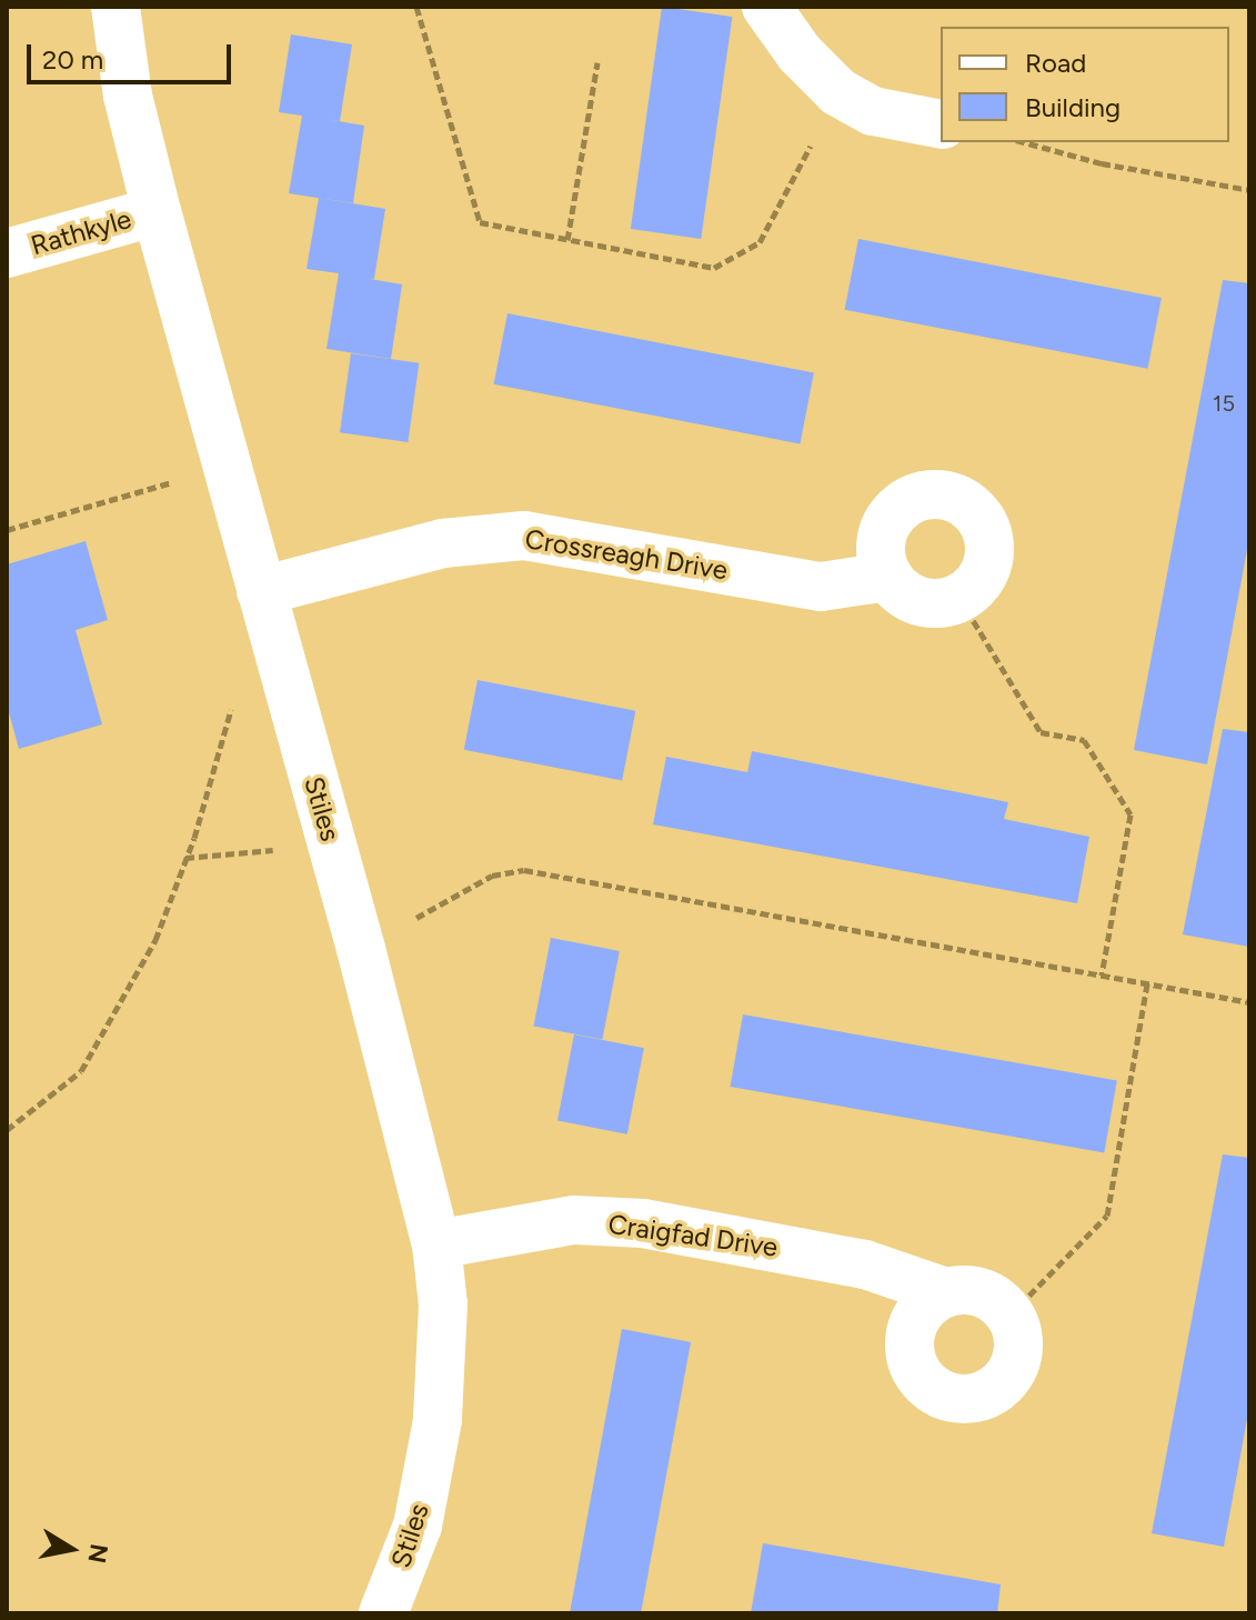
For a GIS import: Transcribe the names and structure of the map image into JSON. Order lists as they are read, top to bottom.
{
  "streets": {
    "street": [
      "Rathkyle",
      "Crossreagh Drive",
      "Stiles",
      "Craigfad Drive"
    ]
  },
  "crossings": [
    ["Rathkyle", "Stiles"],
    ["Crossreagh Drive", "Stiles"],
    ["Stiles", "Craigfad Drive"]
  ],
  "house_numbers": ["15"],
  "legend": ["Road", "Building"],
  "scale_bar": "20 m",
  "north": "right"
}
